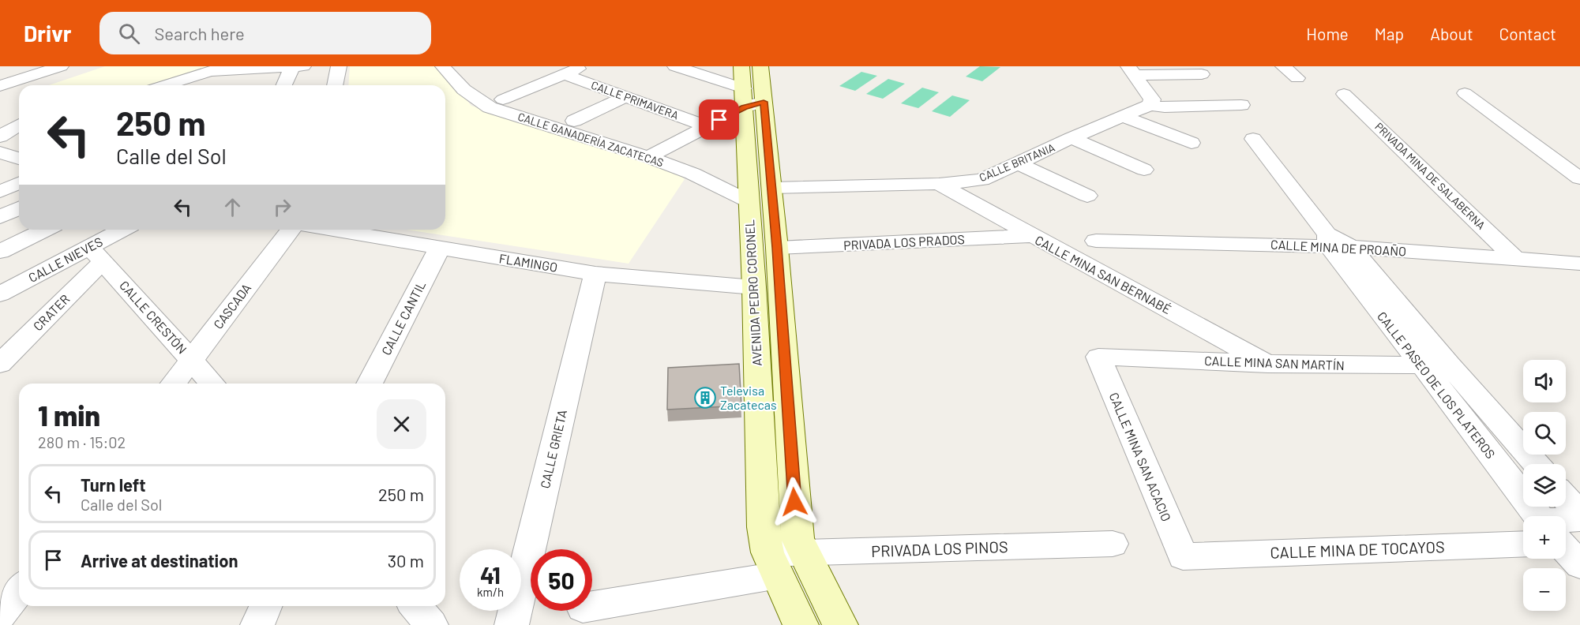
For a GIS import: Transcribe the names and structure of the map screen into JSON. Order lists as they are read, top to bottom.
{
  "streets": {
    "main road": ["AVENIDA PEDRO CORONEL"],
    "street": [
      "CALLE PRIMAVERA",
      "CALLE GANADERÍA ZACATECAS",
      "CALLE BRITANIA",
      "PRIVADA MINA DE SALABERNA",
      "PRIVADA LOS PRADOS",
      "CALLE MINA DE PROAÑO",
      "CALLE NIEVES",
      "FLAMINGO",
      "CALLE MINA SAN BERNABÉ",
      "CASCADA",
      "CRATER",
      "CALLE CRESTÓN",
      "CALLE CANTIL",
      "CALLE MINA SAN MARTÍN",
      "CALLE PASEO DE LOS PLATEROS",
      "CALLE GRIETA",
      "CALLE MINA SAN ACACIO",
      "PRIVADA LOS PINOS",
      "CALLE MINA DE TOCAYOS"
    ]
  },
  "crossings": [
    ["CALLE GANADERÍA ZACATECAS", "AVENIDA PEDRO CORONEL"],
    ["CALLE BRITANIA", "CALLE MINA SAN BERNABÉ"],
    ["CALLE BRITANIA", "AVENIDA PEDRO CORONEL"],
    ["PRIVADA MINA DE SALABERNA", "CALLE MINA DE PROAÑO"],
    ["PRIVADA LOS PRADOS", "CALLE MINA SAN BERNABÉ"],
    ["PRIVADA LOS PRADOS", "AVENIDA PEDRO CORONEL"],
    ["CALLE MINA DE PROAÑO", "CALLE PASEO DE LOS PLATEROS"],
    ["CALLE NIEVES", "CRATER"],
    ["CALLE NIEVES", "CALLE CRESTÓN"],
    ["FLAMINGO", "AVENIDA PEDRO CORONEL"],
    ["FLAMINGO", "CALLE CANTIL"],
    ["FLAMINGO", "CALLE GRIETA"],
    ["CALLE MINA SAN BERNABÉ", "CALLE MINA SAN MARTÍN"],
    ["AVENIDA PEDRO CORONEL", "PRIVADA LOS PINOS"],
    ["CASCADA", "CALLE CRESTÓN"],
    ["CRATER", "CALLE CRESTÓN"],
    ["CALLE MINA SAN MARTÍN", "CALLE PASEO DE LOS PLATEROS"],
    ["CALLE MINA SAN MARTÍN", "CALLE MINA SAN ACACIO"],
    ["CALLE MINA SAN ACACIO", "CALLE MINA DE TOCAYOS"]
  ],
  "places": {
    "building": ["Televisa Zacatecas"]
  },
  "page": {
    "header": "Drivr",
    "search": "Search here",
    "nav": [
      "Home",
      "Map",
      "About",
      "Contact"
    ],
    "turn": ["250 m", "Calle del Sol"],
    "map_buttons": ["+", "−"],
    "heading": ["1 min", "280 m · 15:02"],
    "list": [
      {
        "name": "Turn left",
        "note": "Calle del Sol",
        "value": "250 m"
      },
      {
        "name": "Arrive at destination",
        "value": "30 m"
      }
    ],
    "speed": "41 km/h",
    "limit": "50"
  }
}
